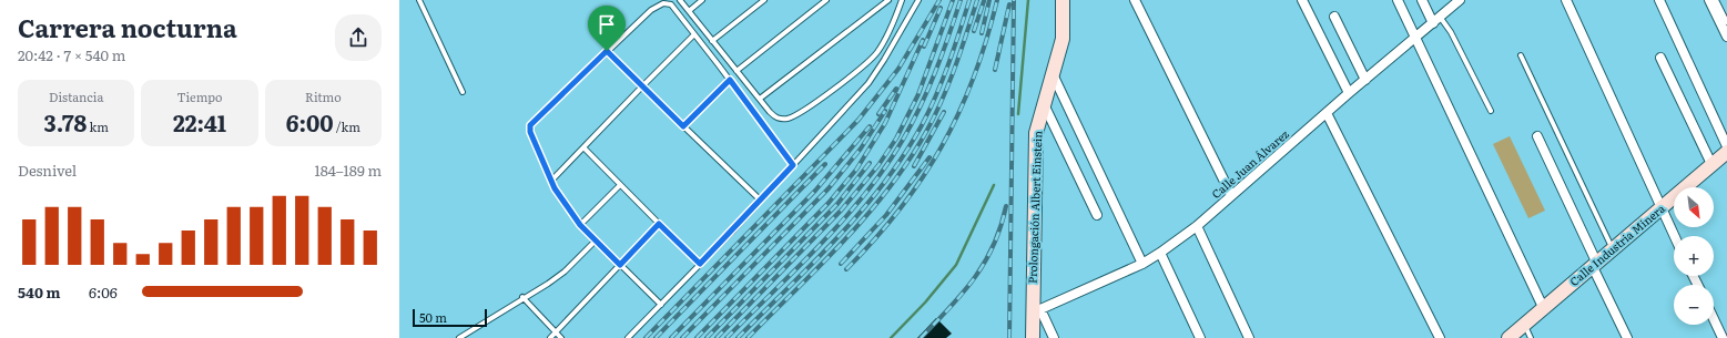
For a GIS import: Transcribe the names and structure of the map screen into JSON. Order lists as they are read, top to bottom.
{
  "streets": {
    "main road": ["Prolongación Albert Einstein", "Calle Industria Minera"],
    "street": ["Calle Juan Álvarez"]
  },
  "crossings": [
    ["Calle Juan Álvarez", "Prolongación Albert Einstein"]
  ],
  "scale_bar": "50 m",
  "north": "bottom right",
  "page": {
    "heading": ["Carrera nocturna", "20:42 · 7 × 540 m"],
    "stats": [
      ["Distancia", "3.78 km"],
      ["Tiempo", "22:41"],
      ["Ritmo", "6:00 /km"]
    ],
    "chart": ["Desnivel", "184–189 m"],
    "map_buttons": ["+", "−"],
    "list": [
      {
        "name": "540 m",
        "note": "6:06"
      }
    ],
    "scale": "50 m"
  }
}
